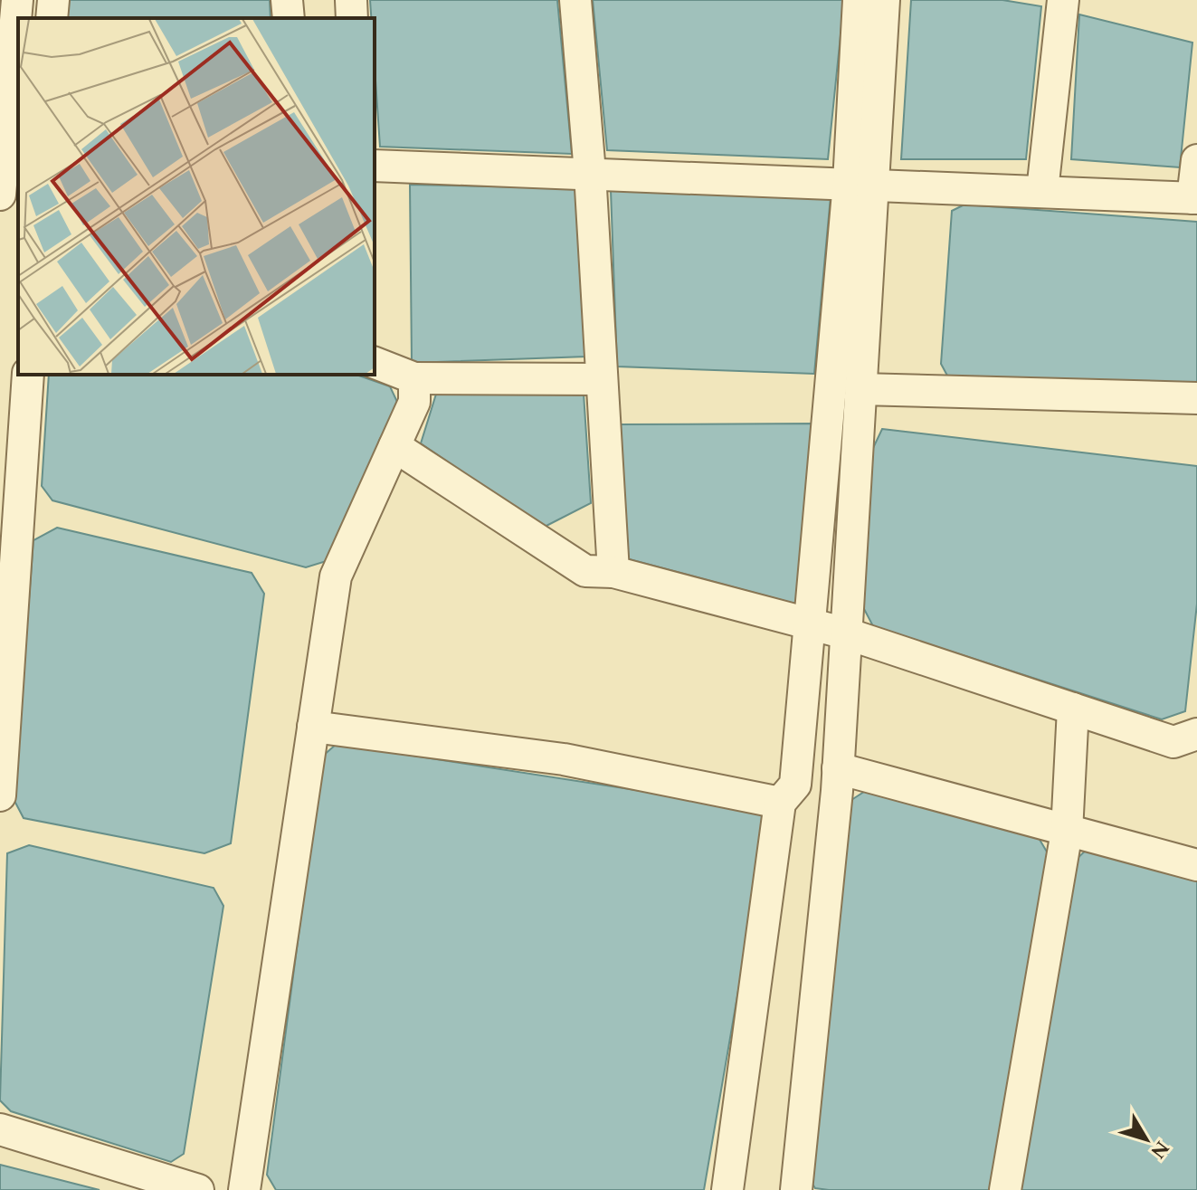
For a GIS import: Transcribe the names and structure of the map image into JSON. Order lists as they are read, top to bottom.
{
  "north": "bottom right"
}
